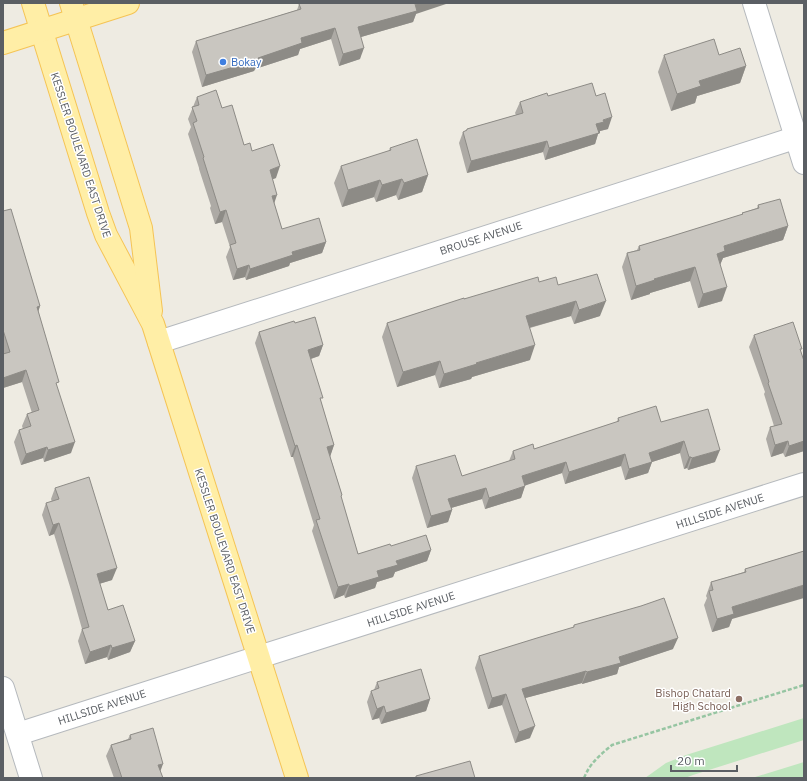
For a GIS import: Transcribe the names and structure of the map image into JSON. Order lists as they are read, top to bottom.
{
  "streets": {
    "main road": ["KESSLER BOULEVARD EAST DRIVE"],
    "street": ["BROUSE AVENUE", "HILLSIDE AVENUE"]
  },
  "crossings": [
    ["KESSLER BOULEVARD EAST DRIVE", "BROUSE AVENUE"],
    ["KESSLER BOULEVARD EAST DRIVE", "HILLSIDE AVENUE"]
  ],
  "places": ["Bokay", "Bishop Chatard High School"],
  "scale_bar": "20 m"
}
